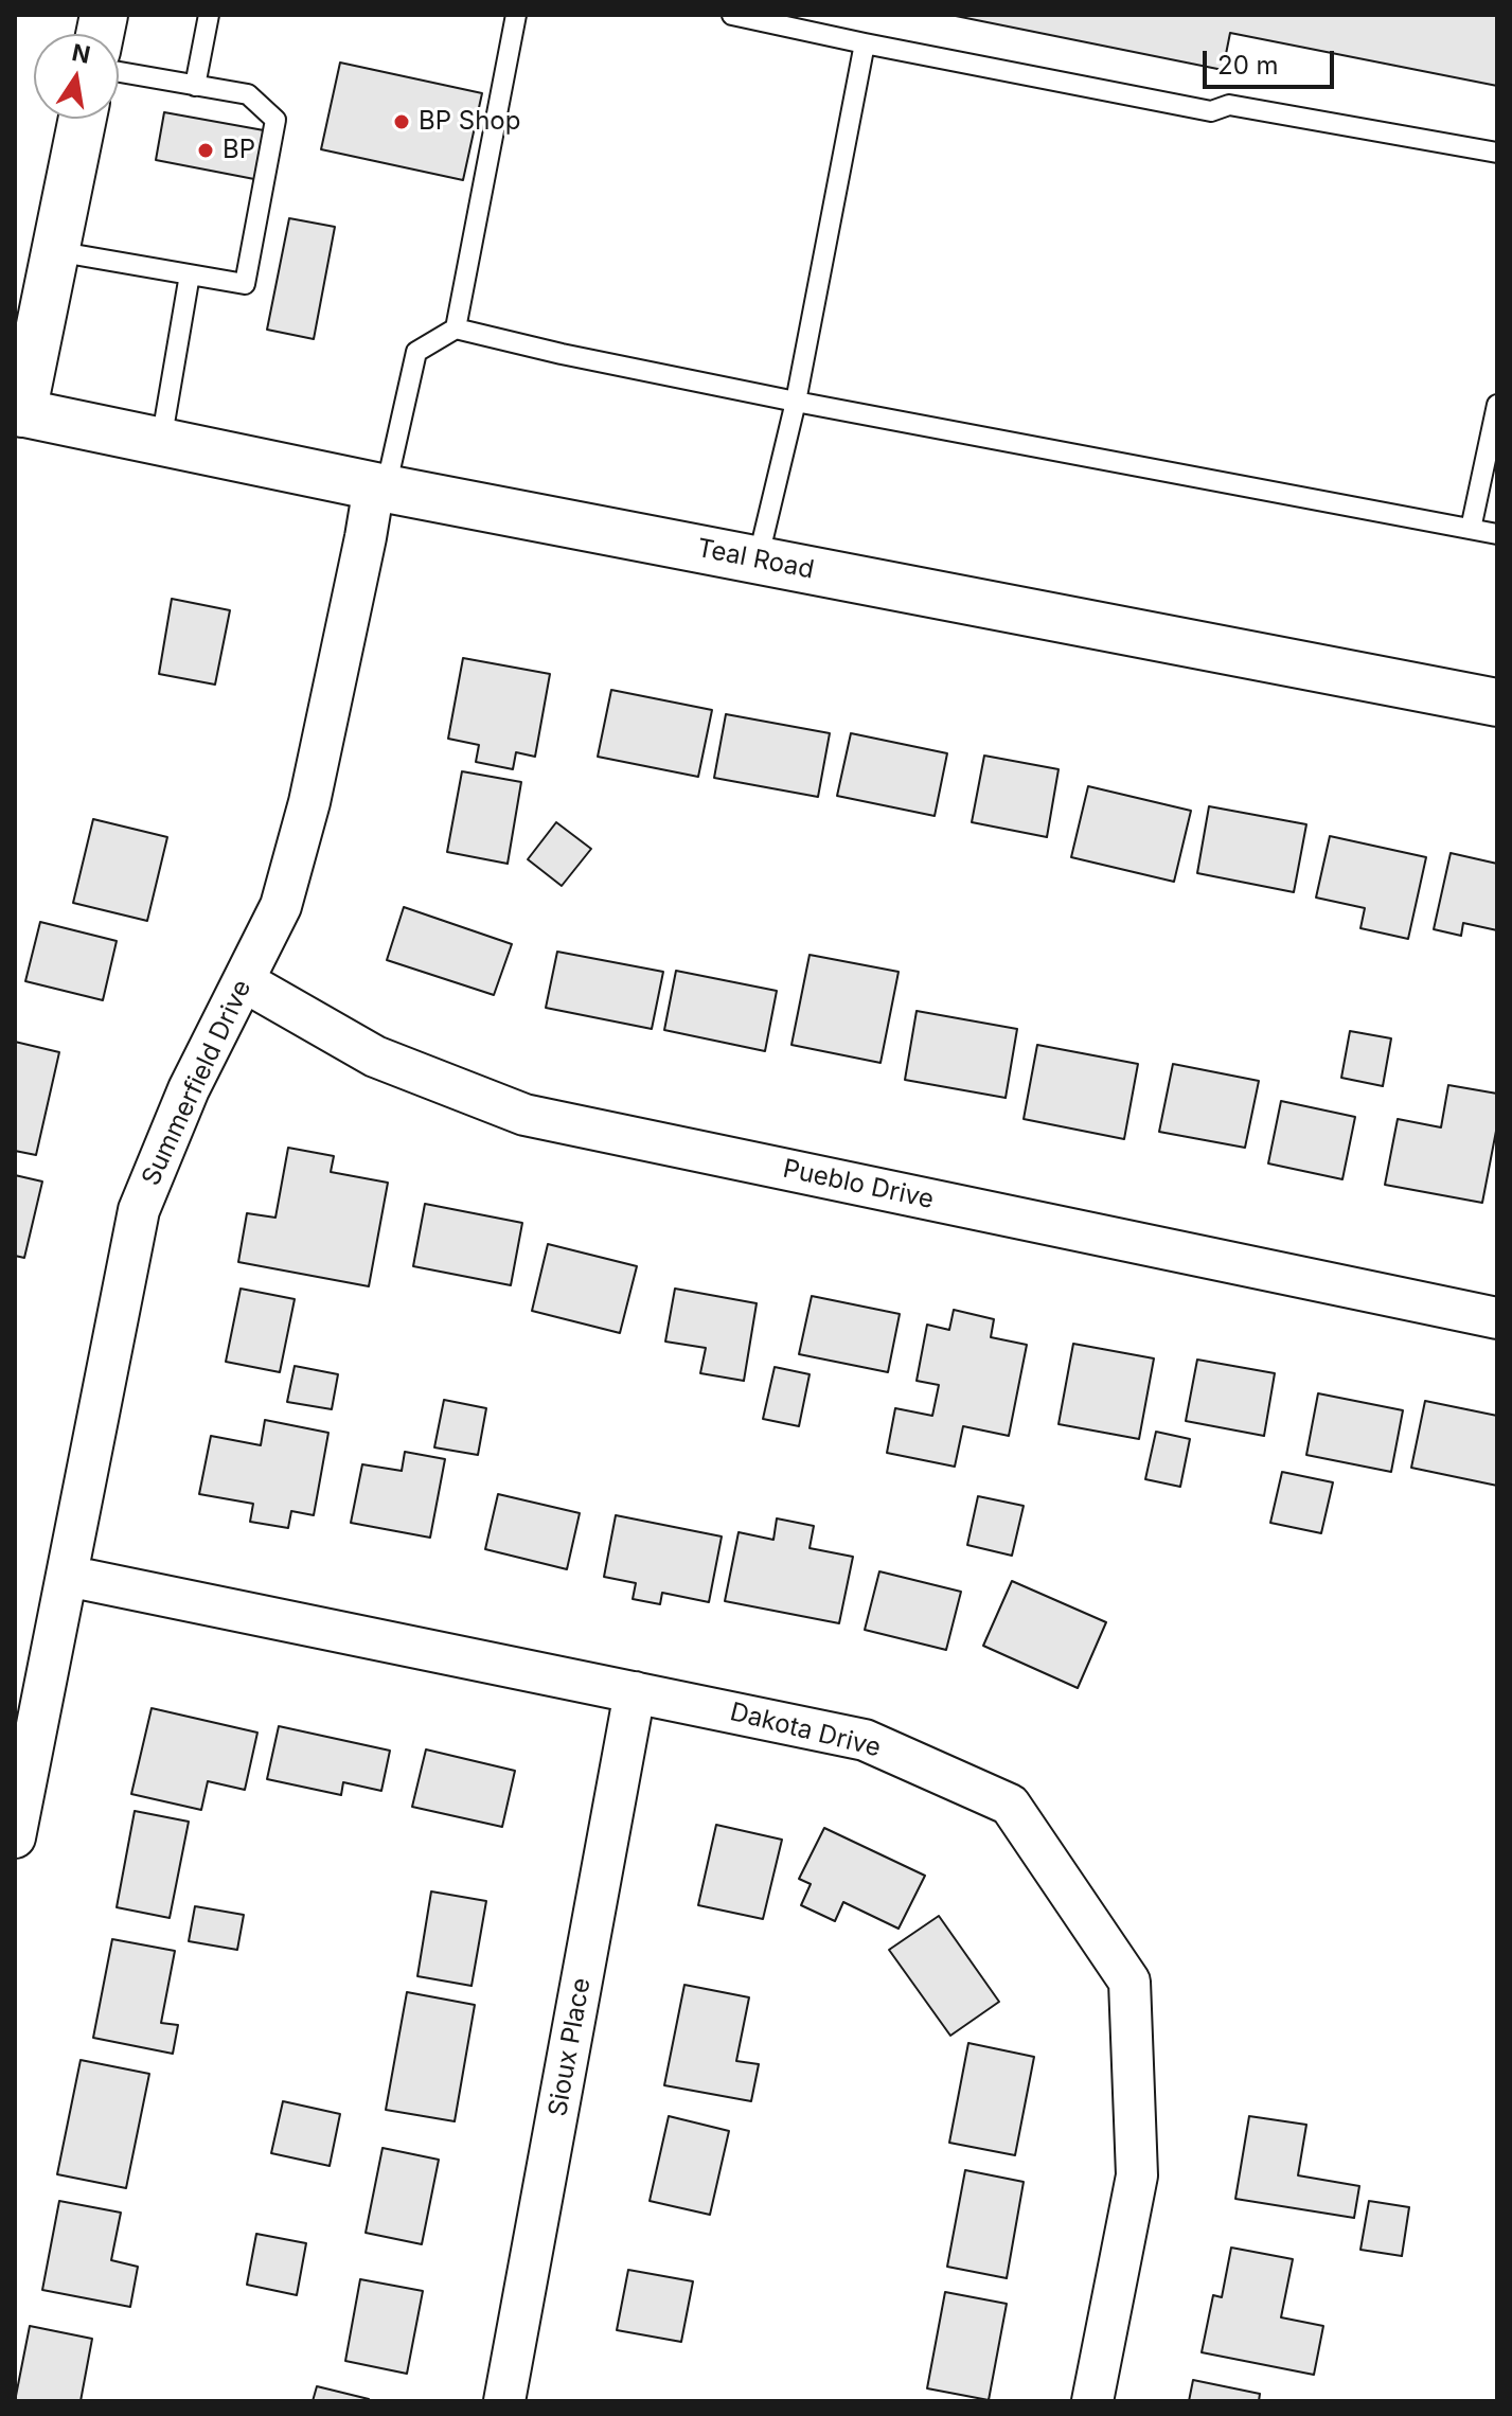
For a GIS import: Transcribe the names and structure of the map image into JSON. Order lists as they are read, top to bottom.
{
  "streets": {
    "main road": ["Teal Road"],
    "street": [
      "Summerfield Drive",
      "Pueblo Drive",
      "Dakota Drive",
      "Sioux Place"
    ]
  },
  "crossings": [
    ["Teal Road", "Summerfield Drive"],
    ["Summerfield Drive", "Pueblo Drive"],
    ["Summerfield Drive", "Dakota Drive"],
    ["Dakota Drive", "Sioux Place"]
  ],
  "places": ["BP Shop", "BP"],
  "scale_bar": "20 m",
  "north": "top"
}
